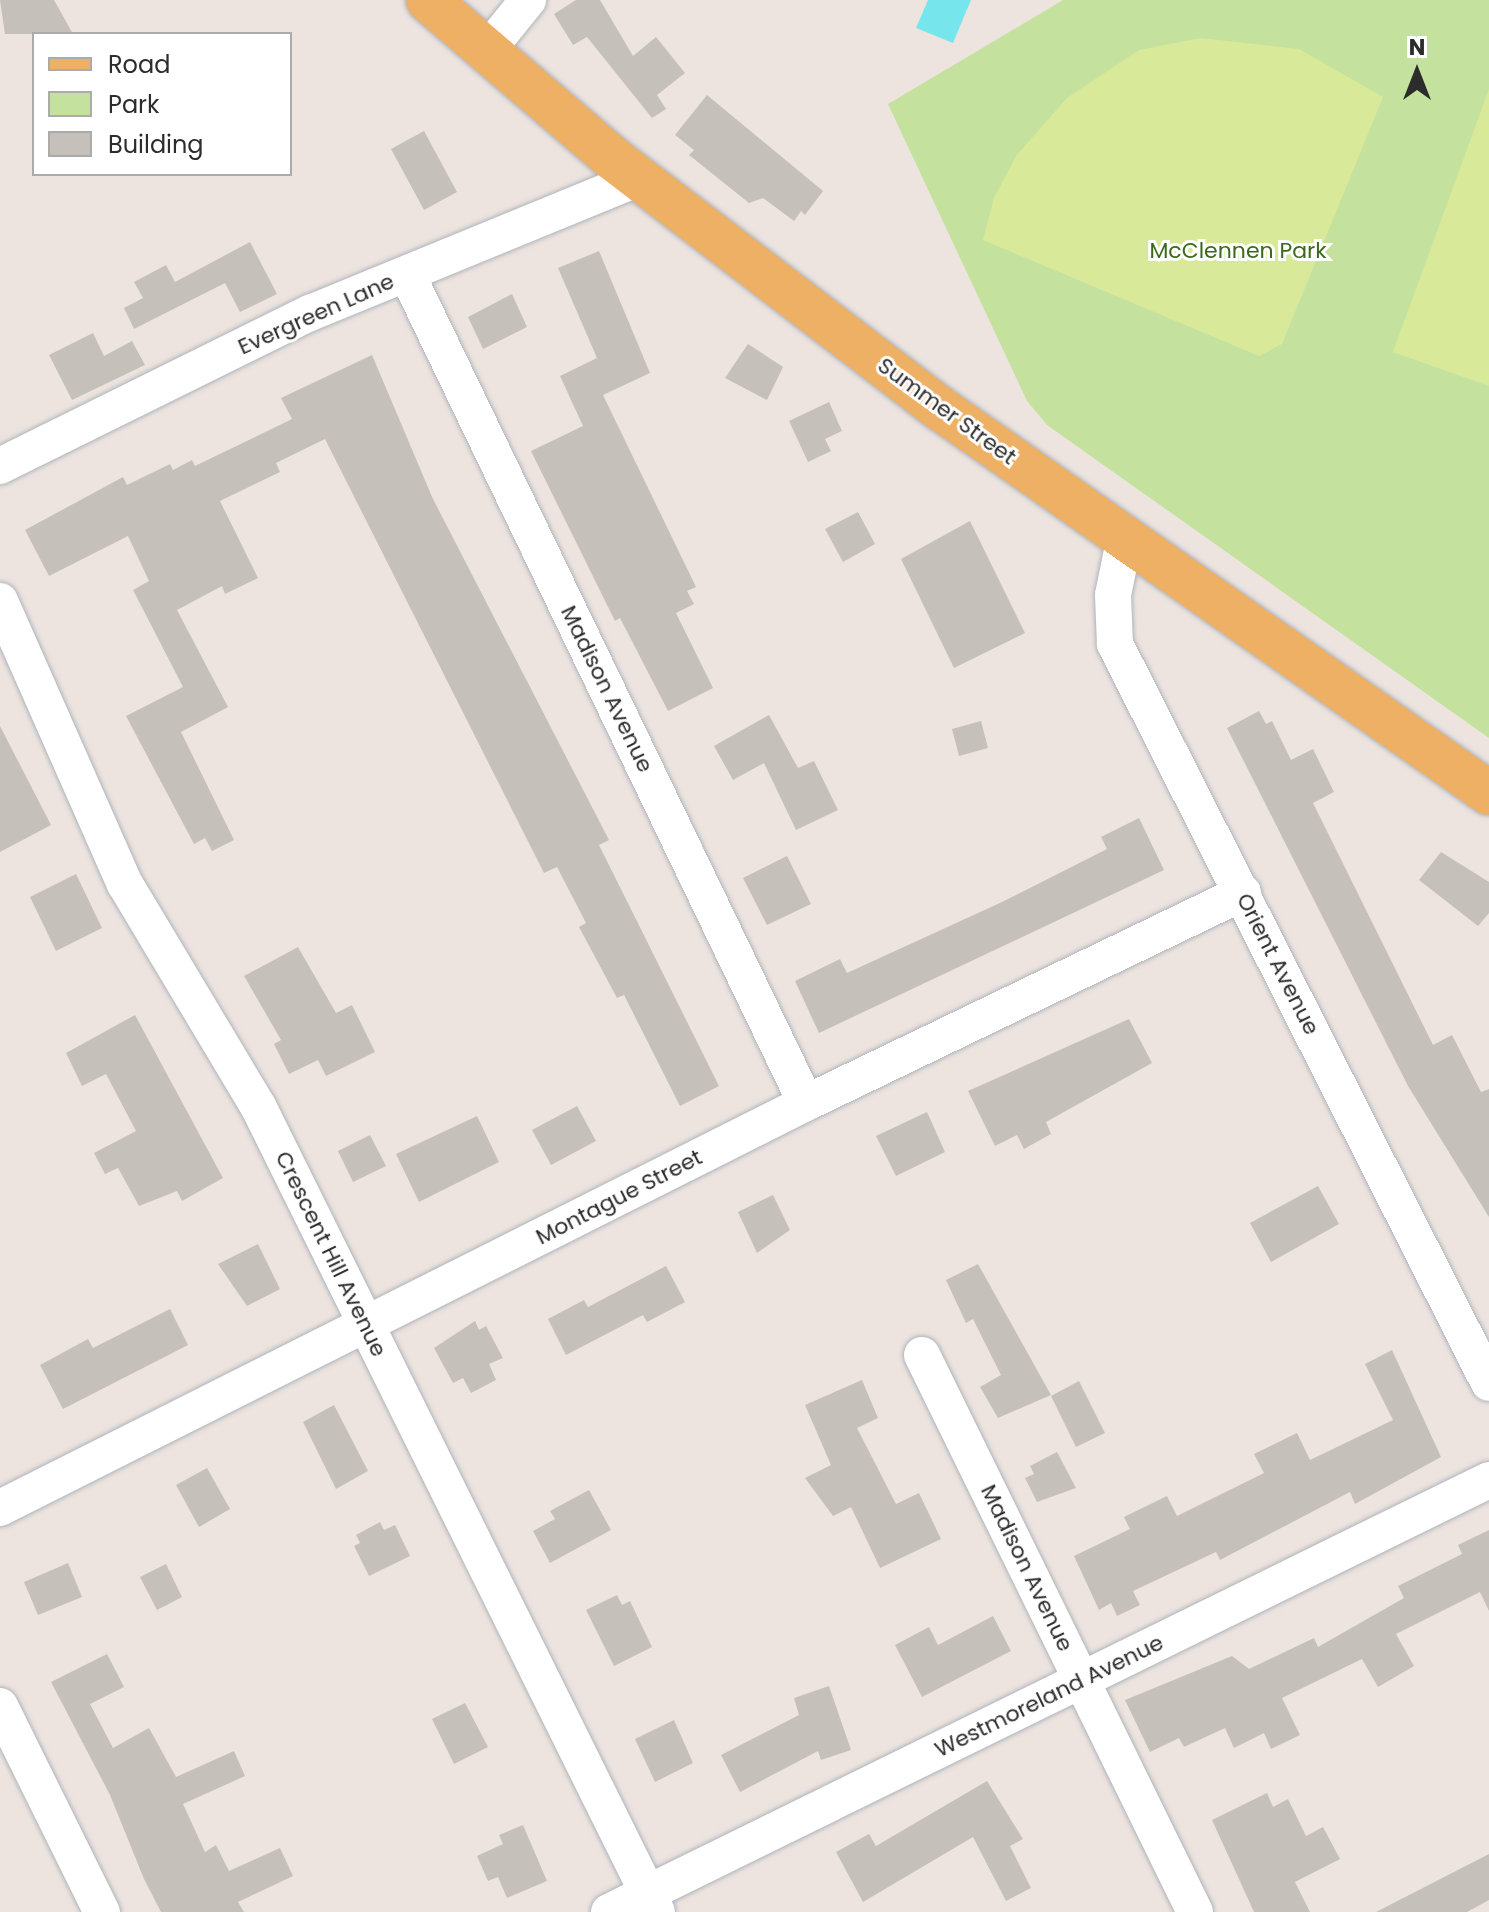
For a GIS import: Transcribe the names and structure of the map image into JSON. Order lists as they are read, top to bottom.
{
  "streets": {
    "main road": ["Summer Street"],
    "street": [
      "Evergreen Lane",
      "Madison Avenue",
      "Orient Avenue",
      "Montague Street",
      "Crescent Hill Avenue",
      "Westmoreland Avenue"
    ]
  },
  "crossings": [
    ["Evergreen Lane", "Summer Street"],
    ["Evergreen Lane", "Madison Avenue"],
    ["Summer Street", "Orient Avenue"],
    ["Madison Avenue", "Montague Street"],
    ["Madison Avenue", "Westmoreland Avenue"],
    ["Orient Avenue", "Montague Street"],
    ["Montague Street", "Crescent Hill Avenue"],
    ["Crescent Hill Avenue", "Westmoreland Avenue"]
  ],
  "parks": ["McClennen Park"],
  "legend": ["Road", "Park", "Building"],
  "north": "top"
}
